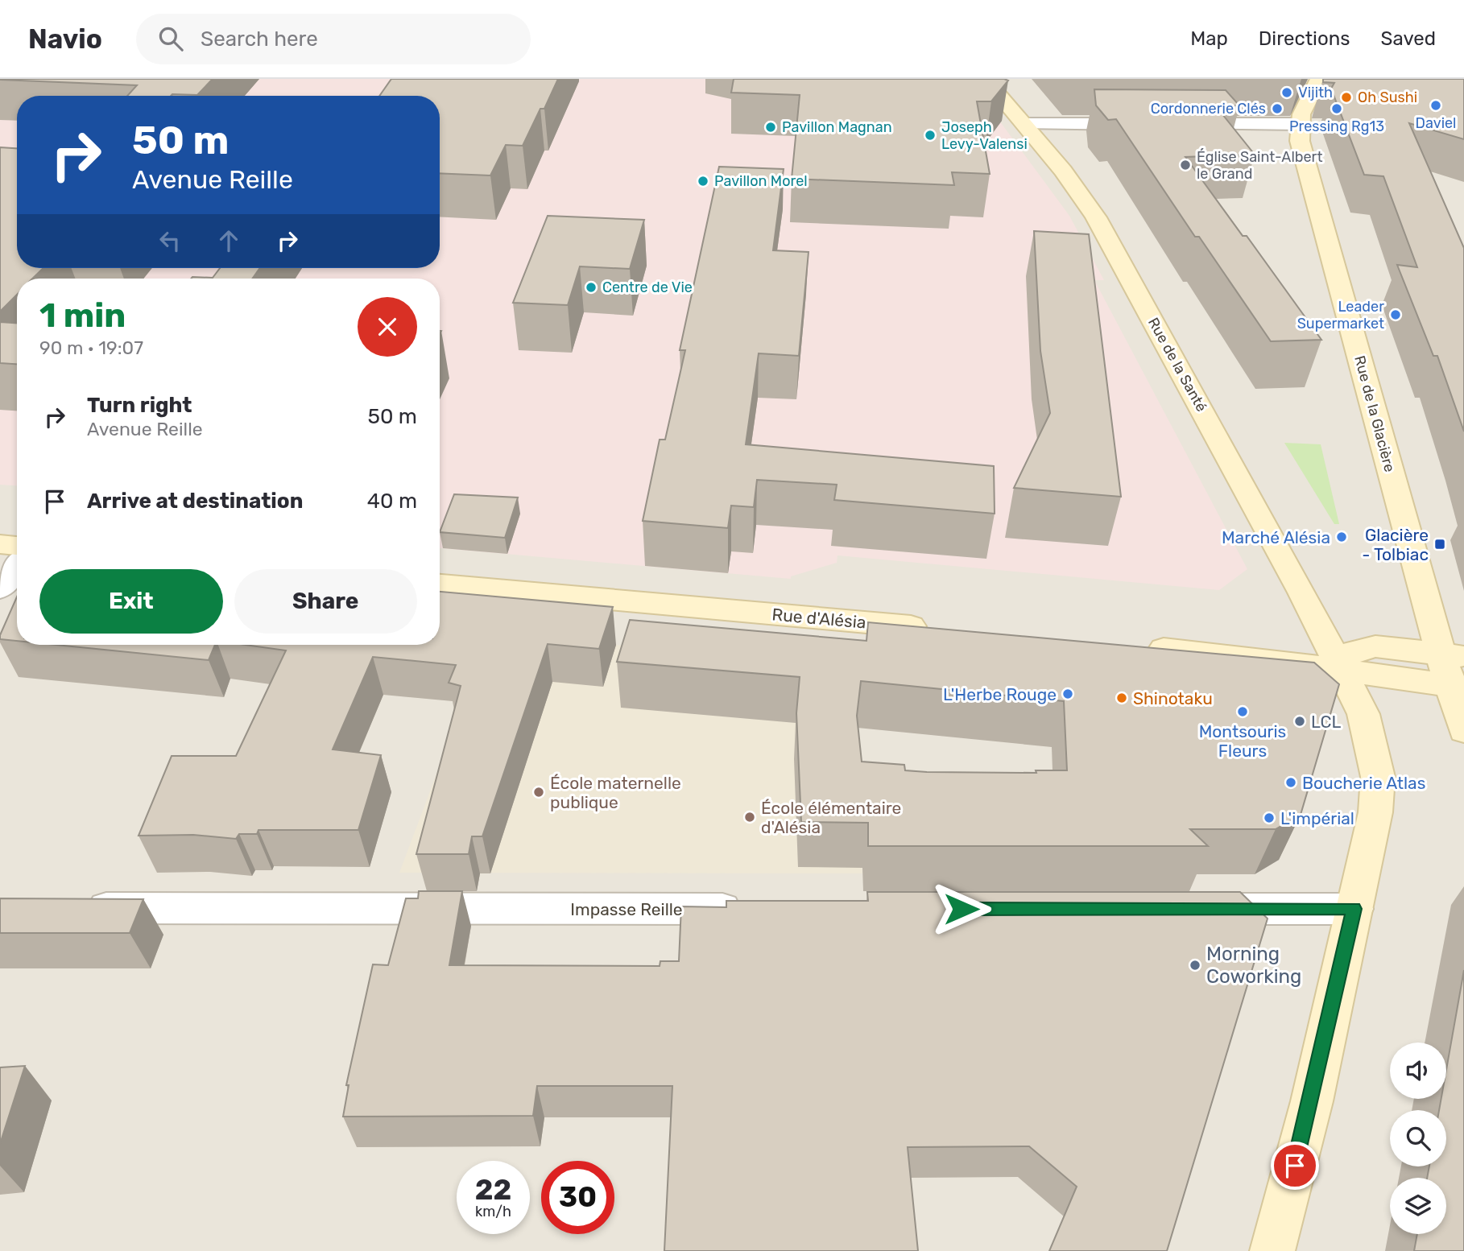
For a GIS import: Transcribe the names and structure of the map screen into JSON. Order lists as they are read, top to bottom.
{
  "streets": {
    "street": [
      "Rue de la Santé",
      "Rue de la Glacière",
      "Rue d'Alésia",
      "Impasse Reille"
    ]
  },
  "places": {
    "other": [
      "Vijith",
      "Oh Sushi",
      "Daviel",
      "Cordonnerie Clés",
      "Pressing Rg13",
      "Pavillon Magnan",
      "Joseph Levy-Valensi",
      "Église Saint-Albert le Grand",
      "Pavillon Morel",
      "Centre de Vie",
      "Leader Supermarket",
      "Marché Alésia",
      "L'Herbe Rouge",
      "Shinotaku",
      "Montsouris Fleurs",
      "LCL",
      "Boucherie Atlas",
      "École maternelle publique",
      "École élémentaire d'Alésia",
      "L'impérial",
      "Morning Coworking"
    ],
    "transit": ["Glacière - Tolbiac"]
  },
  "page": {
    "header": "Navio",
    "search": "Search here",
    "nav": ["Map", "Directions", "Saved"],
    "turn": ["50 m", "Avenue Reille"],
    "heading": ["1 min", "90 m · 19:07"],
    "list": [
      {
        "name": "Turn right",
        "note": "Avenue Reille",
        "value": "50 m"
      },
      {
        "name": "Arrive at destination",
        "value": "40 m"
      }
    ],
    "buttons": ["Exit", "Share"],
    "speed": "22 km/h",
    "limit": "30"
  }
}
